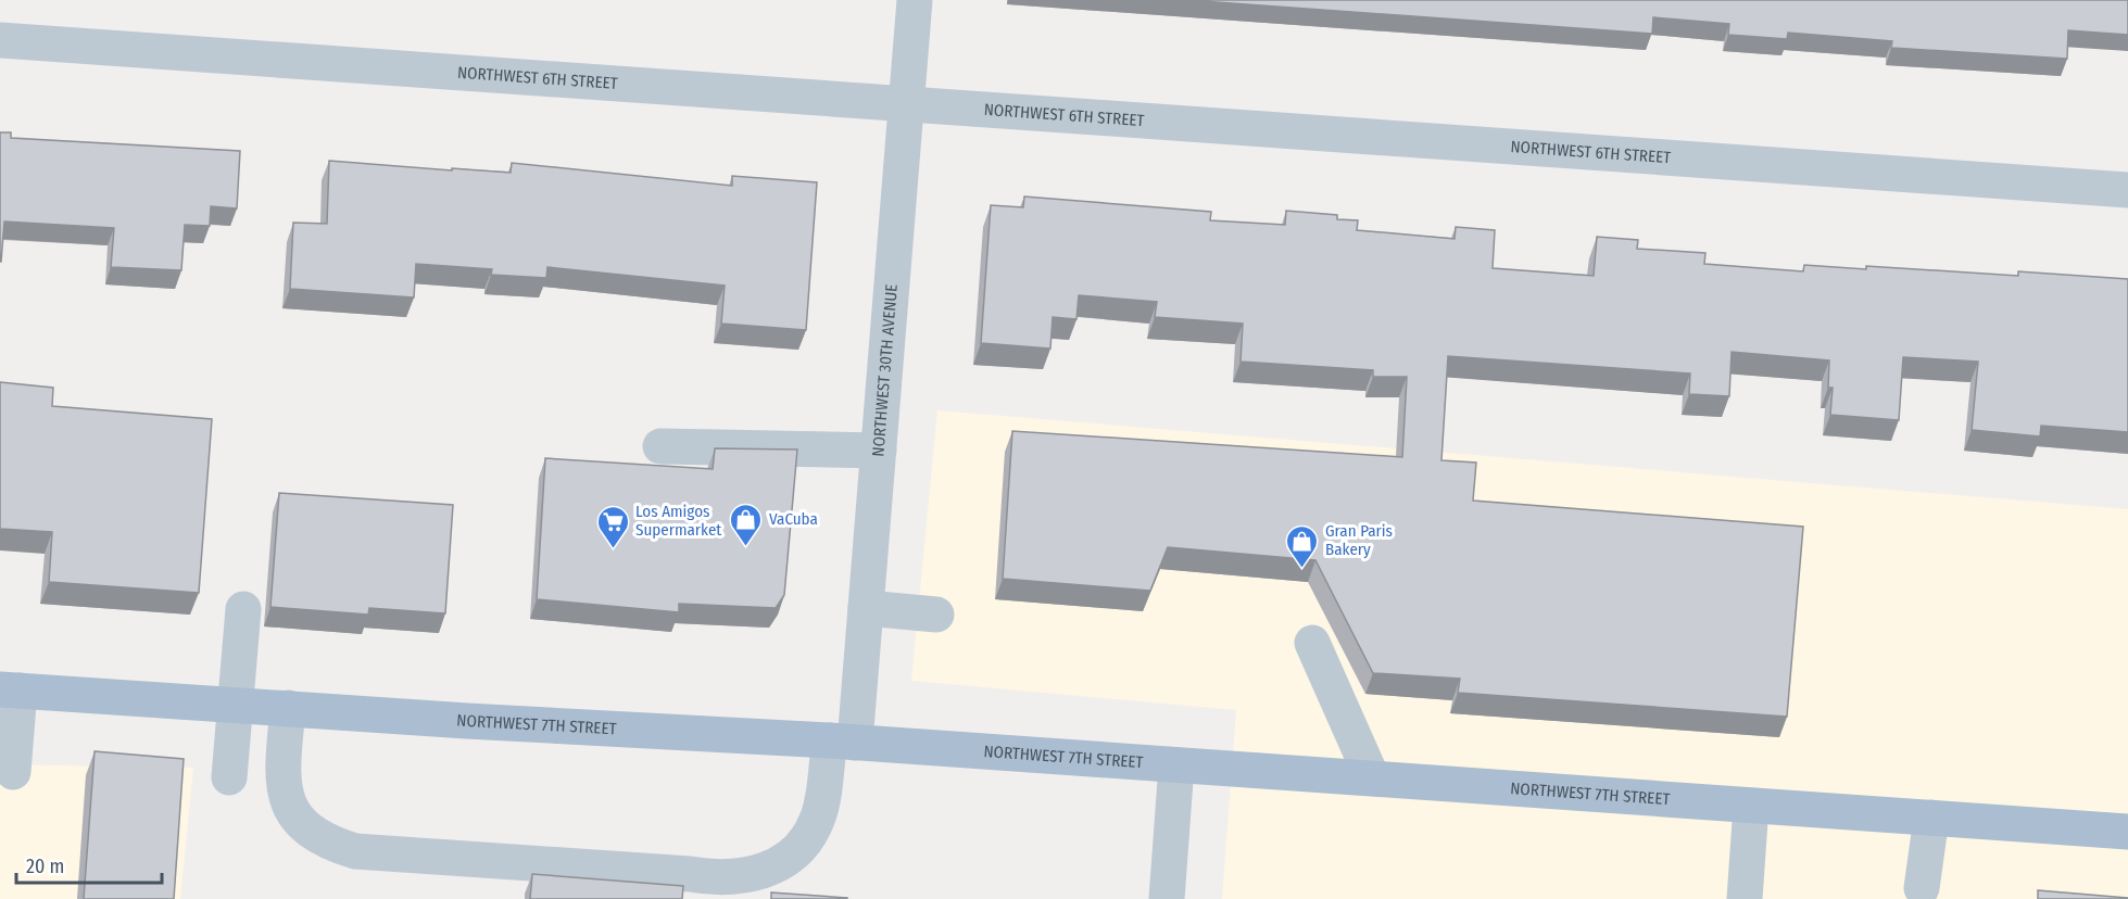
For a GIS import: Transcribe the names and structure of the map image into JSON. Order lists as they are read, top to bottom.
{
  "streets": {
    "main road": ["NORTHWEST 7TH STREET"],
    "street": ["NORTHWEST 6TH STREET", "NORTHWEST 30TH AVENUE"]
  },
  "crossings": [
    ["NORTHWEST 6TH STREET", "NORTHWEST 30TH AVENUE"],
    ["NORTHWEST 30TH AVENUE", "NORTHWEST 7TH STREET"]
  ],
  "places": {
    "shop": ["VaCuba", "Gran Paris Bakery"],
    "supermarket": ["Los Amigos Supermarket"]
  },
  "scale_bar": "20 m"
}
